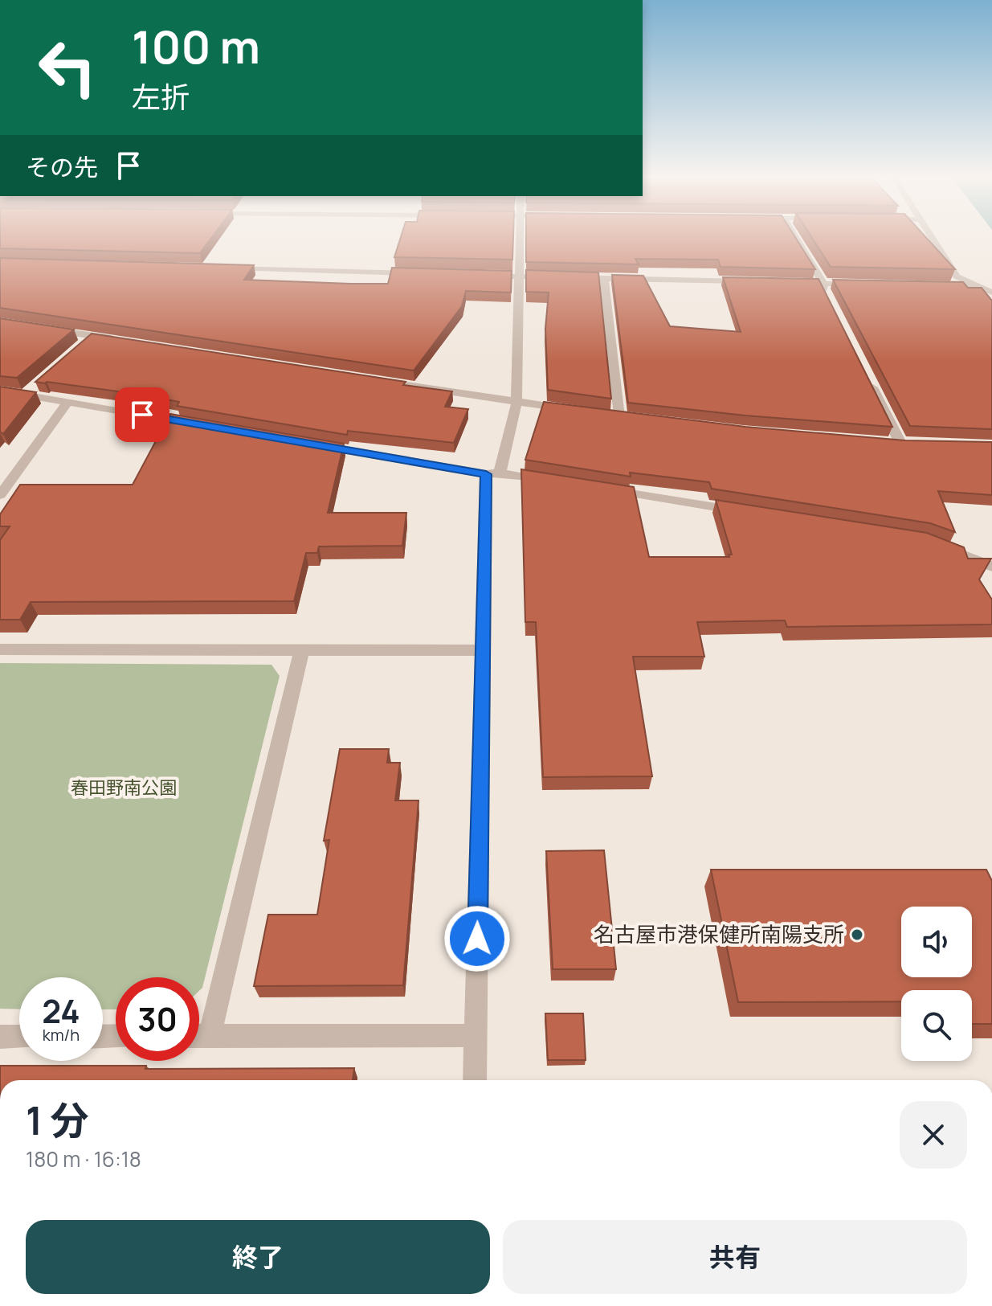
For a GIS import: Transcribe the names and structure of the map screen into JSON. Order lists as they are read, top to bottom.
{
  "parks": ["春田野南公園"],
  "places": ["名古屋市港保健所南陽支所"],
  "page": {
    "turn": ["100 m", "左折"],
    "then": "その先",
    "speed": "24 km/h",
    "limit": "30",
    "heading": ["1 分", "180 m · 16:18"],
    "buttons": ["終了", "共有"]
  }
}
